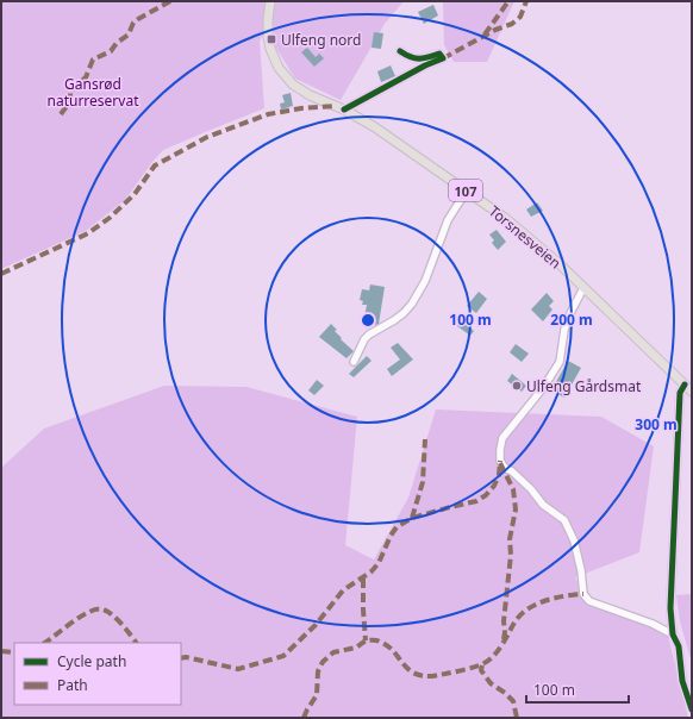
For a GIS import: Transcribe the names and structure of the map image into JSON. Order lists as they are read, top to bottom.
{
  "streets": {
    "main road": ["107", "Torsnesveien"]
  },
  "parks": ["Gansrød naturreservat"],
  "places": {
    "transit": ["Ulfeng nord"],
    "other": ["Ulfeng Gårdsmat"]
  },
  "legend": ["Cycle path", "Path"],
  "scale_bar": "100 m",
  "rings": ["100 m", "200 m", "300 m"]
}
